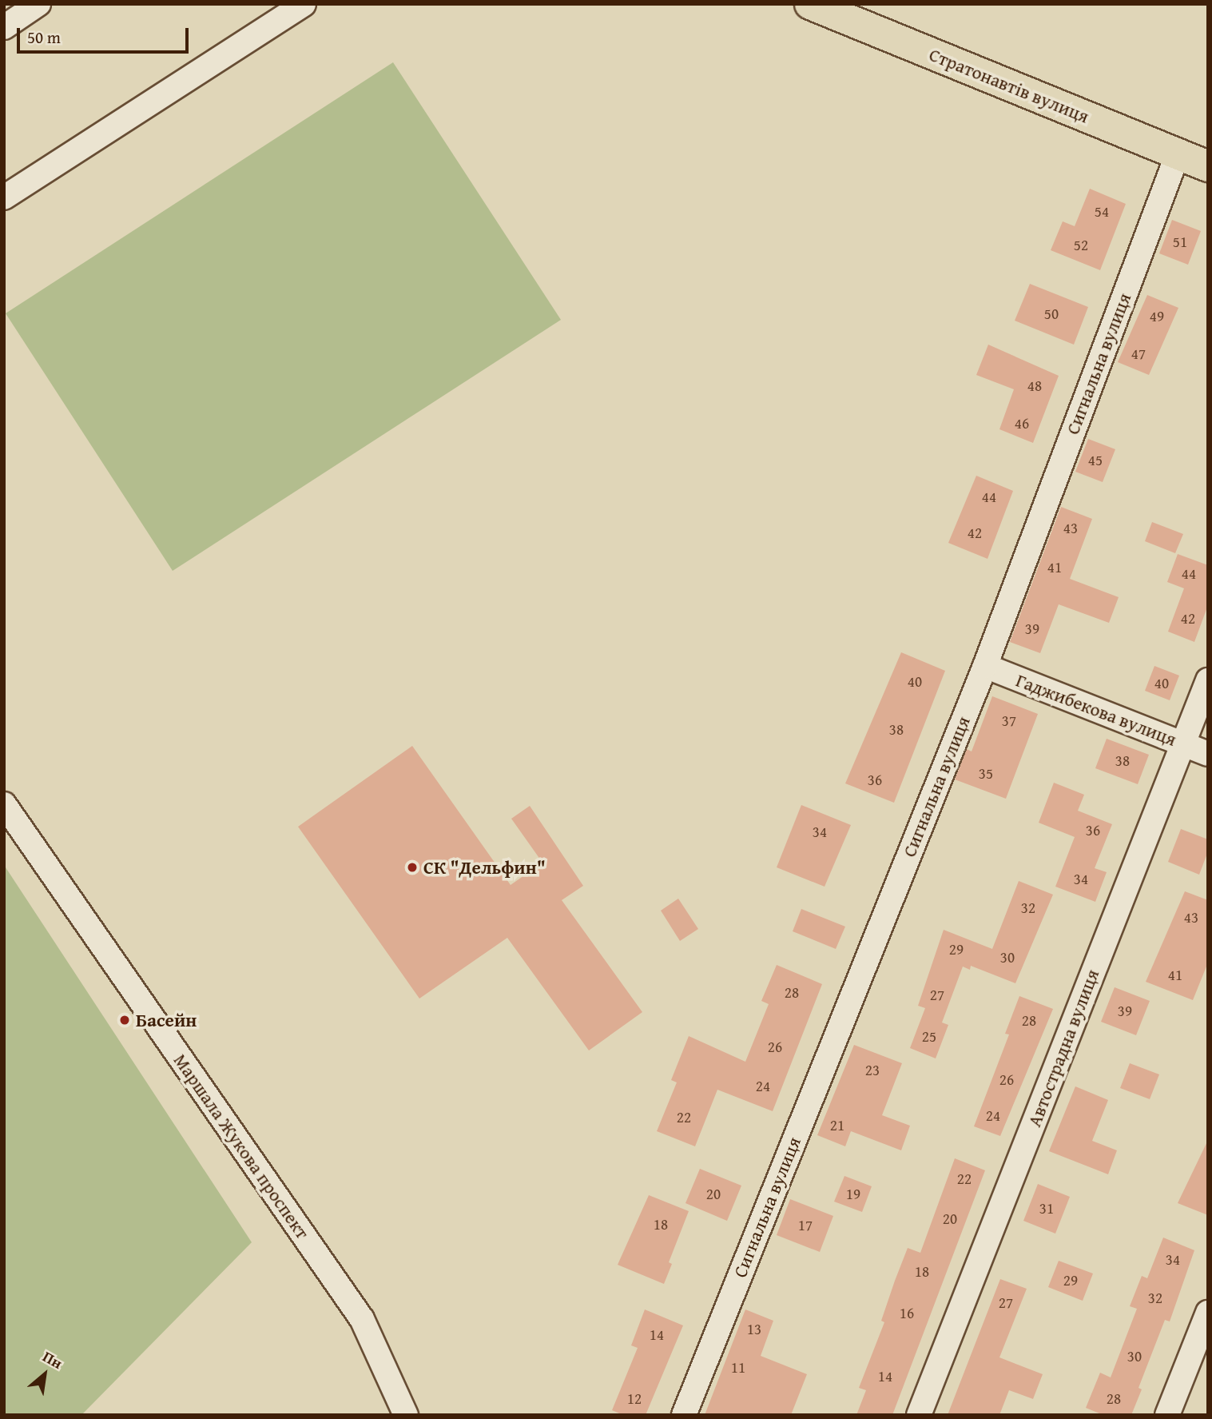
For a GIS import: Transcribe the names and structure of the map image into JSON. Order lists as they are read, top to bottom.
{
  "streets": {
    "main road": ["Стратонавтів вулиця"],
    "street": [
      "Сигнальна вулиця",
      "Гаджибекова вулиця",
      "Автострадна вулиця",
      "Маршала Жукова проспект"
    ]
  },
  "crossings": [
    ["Стратонавтів вулиця", "Сигнальна вулиця"],
    ["Сигнальна вулиця", "Гаджибекова вулиця"],
    ["Гаджибекова вулиця", "Автострадна вулиця"]
  ],
  "places": ["СК \"Дельфин\"", "Басейн"],
  "house_numbers": [
    "54",
    "51",
    "52",
    "50",
    "49",
    "47",
    "48",
    "46",
    "45",
    "44",
    "43",
    "42",
    "41",
    "44",
    "42",
    "39",
    "40",
    "40",
    "37",
    "38",
    "38",
    "35",
    "36",
    "36",
    "34",
    "34",
    "32",
    "43",
    "29",
    "30",
    "41",
    "28",
    "27",
    "39",
    "28",
    "25",
    "26",
    "23",
    "26",
    "24",
    "24",
    "22",
    "21",
    "22",
    "20",
    "19",
    "31",
    "20",
    "18",
    "17",
    "34",
    "18",
    "29",
    "32",
    "27",
    "16",
    "13",
    "14",
    "30",
    "11",
    "14",
    "12",
    "28"
  ],
  "scale_bar": "50 m",
  "north": "top right"
}
